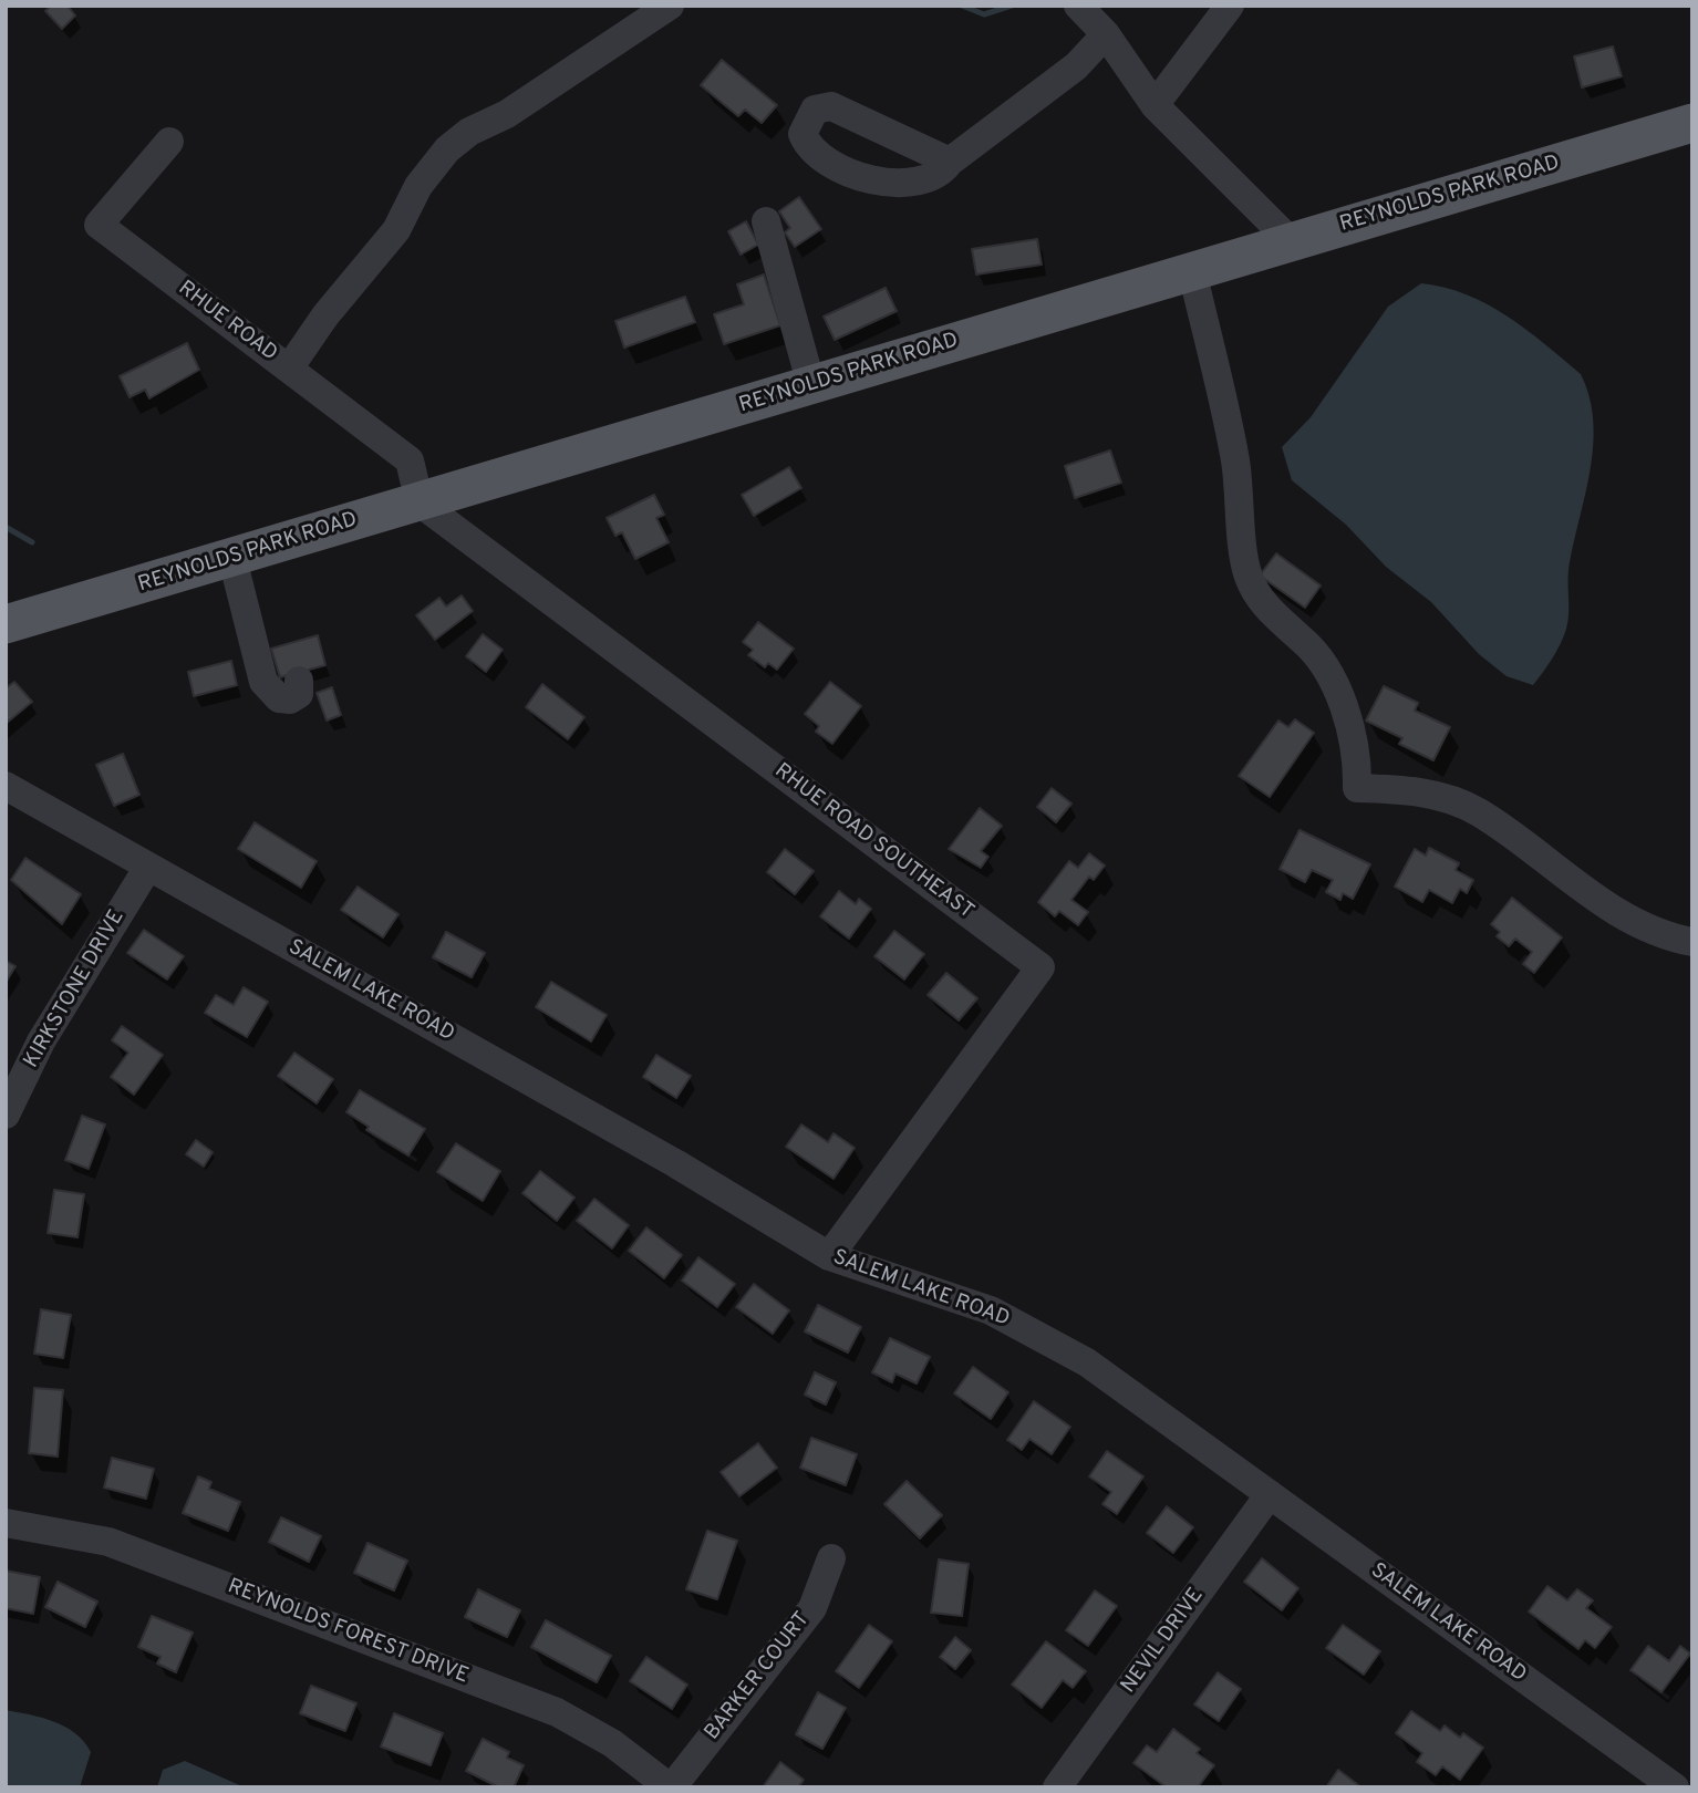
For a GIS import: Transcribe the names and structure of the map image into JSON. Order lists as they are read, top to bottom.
{
  "streets": {
    "main road": ["REYNOLDS PARK ROAD"],
    "street": [
      "RHUE ROAD",
      "RHUE ROAD SOUTHEAST",
      "KIRKSTONE DRIVE",
      "SALEM LAKE ROAD",
      "REYNOLDS FOREST DRIVE",
      "NEVIL DRIVE",
      "BARKER COURT"
    ]
  },
  "crossings": [
    ["REYNOLDS PARK ROAD", "RHUE ROAD"],
    ["REYNOLDS PARK ROAD", "RHUE ROAD SOUTHEAST"],
    ["RHUE ROAD", "RHUE ROAD SOUTHEAST"],
    ["RHUE ROAD SOUTHEAST", "SALEM LAKE ROAD"],
    ["KIRKSTONE DRIVE", "SALEM LAKE ROAD"],
    ["SALEM LAKE ROAD", "NEVIL DRIVE"],
    ["REYNOLDS FOREST DRIVE", "BARKER COURT"]
  ]
}
